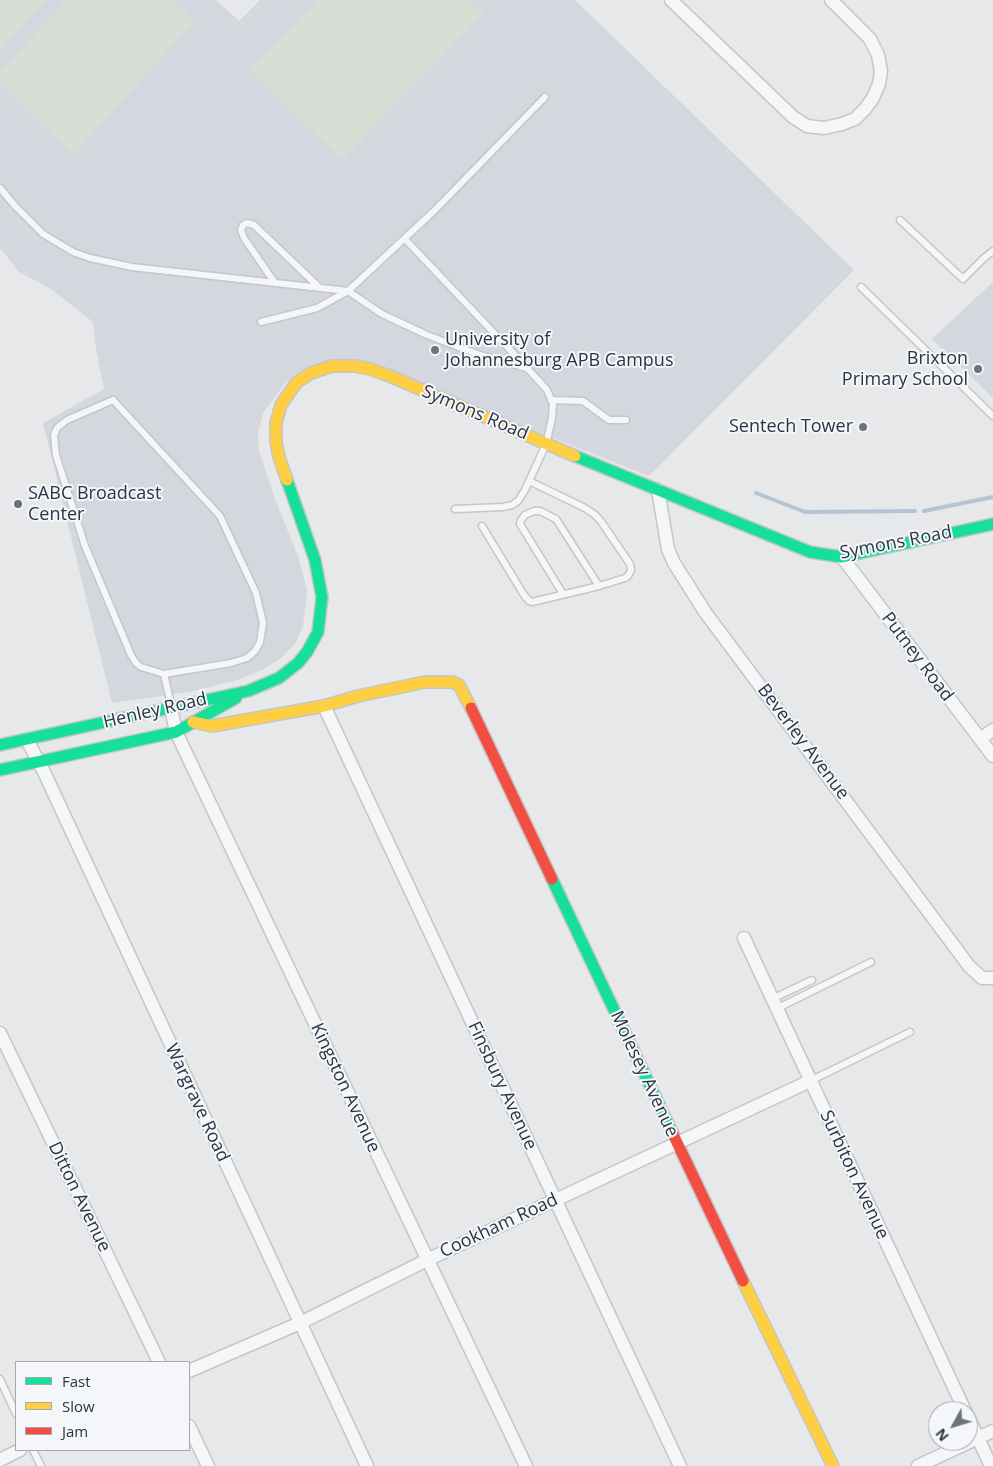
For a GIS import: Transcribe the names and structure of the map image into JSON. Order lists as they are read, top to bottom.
{
  "streets": {
    "main road": ["Symons Road", "Henley Road", "Molesey Avenue"],
    "street": [
      "Putney Road",
      "Beverley Avenue",
      "Finsbury Avenue",
      "Kingston Avenue",
      "Wargrave Road",
      "Surbiton Avenue",
      "Ditton Avenue",
      "Cookham Road"
    ]
  },
  "crossings": [
    ["Symons Road", "Putney Road"],
    ["Symons Road", "Henley Road"],
    ["Symons Road", "Beverley Avenue"],
    ["Henley Road", "Molesey Avenue"],
    ["Henley Road", "Finsbury Avenue"],
    ["Henley Road", "Kingston Avenue"],
    ["Henley Road", "Wargrave Road"],
    ["Molesey Avenue", "Cookham Road"],
    ["Finsbury Avenue", "Cookham Road"],
    ["Kingston Avenue", "Cookham Road"],
    ["Wargrave Road", "Cookham Road"],
    ["Surbiton Avenue", "Cookham Road"]
  ],
  "places": [
    "University of Johannesburg APB Campus",
    "Brixton Primary School",
    "Sentech Tower",
    "SABC Broadcast Center"
  ],
  "legend": ["Fast", "Slow", "Jam"],
  "north": "bottom left"
}
